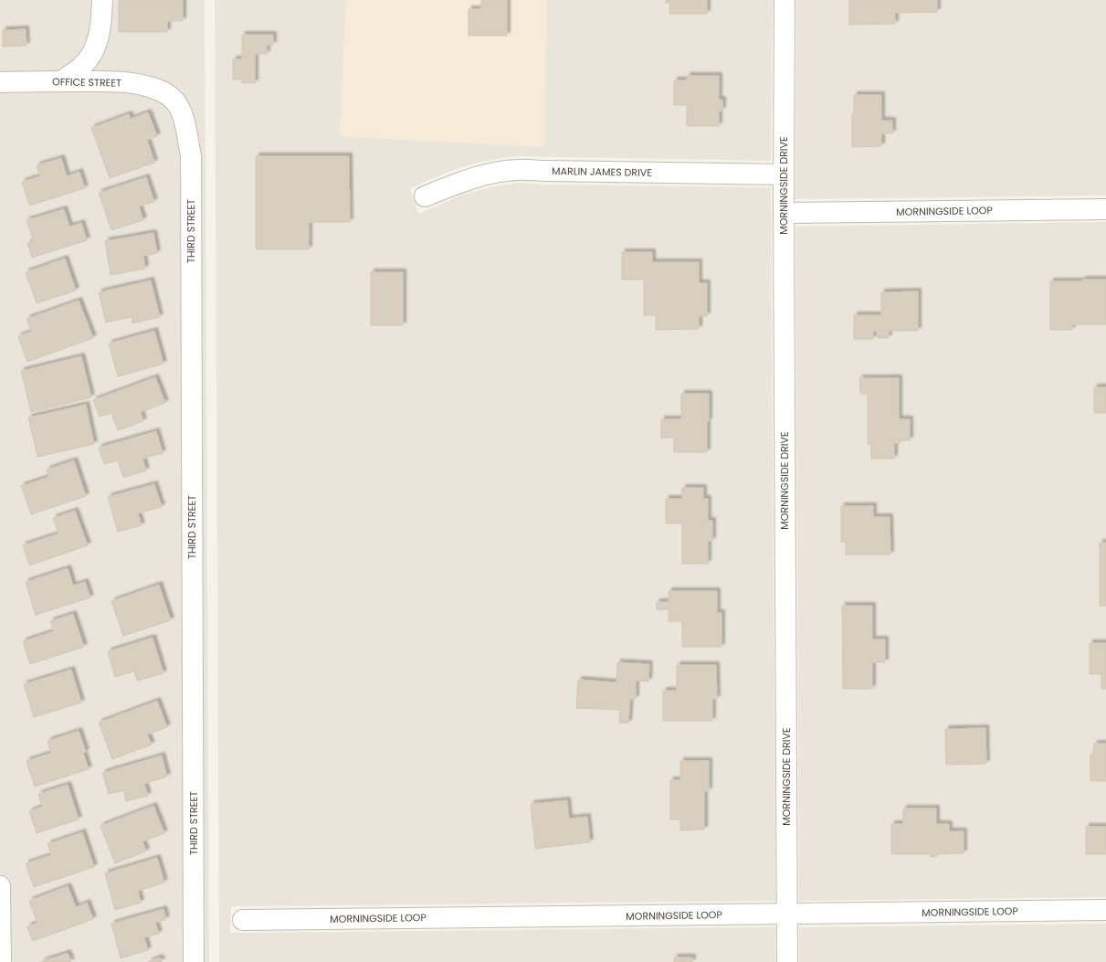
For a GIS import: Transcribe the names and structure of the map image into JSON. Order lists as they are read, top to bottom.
{
  "streets": {
    "street": [
      "OFFICE STREET",
      "MARLIN JAMES DRIVE",
      "MORNINGSIDE DRIVE",
      "MORNINGSIDE LOOP",
      "THIRD STREET"
    ]
  },
  "crossings": [
    ["OFFICE STREET", "THIRD STREET"],
    ["MARLIN JAMES DRIVE", "MORNINGSIDE DRIVE"],
    ["MORNINGSIDE DRIVE", "MORNINGSIDE LOOP"]
  ]
}
